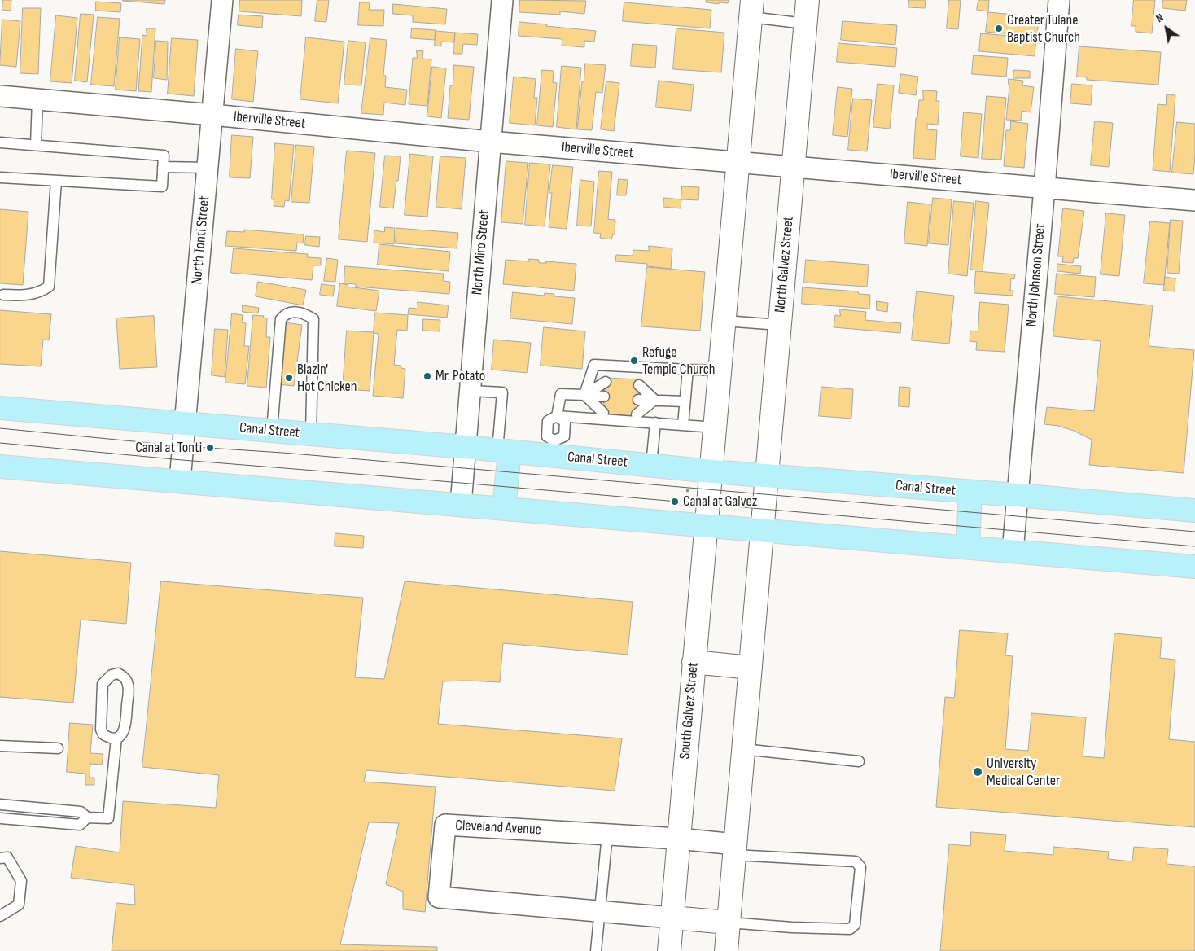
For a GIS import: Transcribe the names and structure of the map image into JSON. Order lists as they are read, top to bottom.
{
  "streets": {
    "main road": ["Canal Street"],
    "street": [
      "Iberville Street",
      "North Tonti Street",
      "North Miro Street",
      "North Galvez Street",
      "North Johnson Street",
      "South Galvez Street",
      "Cleveland Avenue"
    ]
  },
  "crossings": [
    ["Iberville Street", "North Tonti Street"],
    ["Iberville Street", "North Miro Street"],
    ["Iberville Street", "North Galvez Street"],
    ["Iberville Street", "North Johnson Street"],
    ["North Tonti Street", "Canal Street"],
    ["North Miro Street", "Canal Street"],
    ["North Galvez Street", "Canal Street"],
    ["North Johnson Street", "Canal Street"],
    ["Canal Street", "South Galvez Street"],
    ["South Galvez Street", "Cleveland Avenue"]
  ],
  "places": [
    "Greater Tulane Baptist Church",
    "Refuge Temple Church",
    "Mr. Potato",
    "Blazin' Hot Chicken",
    "Canal at Tonti",
    "Canal at Galvez",
    "University Medical Center"
  ],
  "north": "top left"
}
